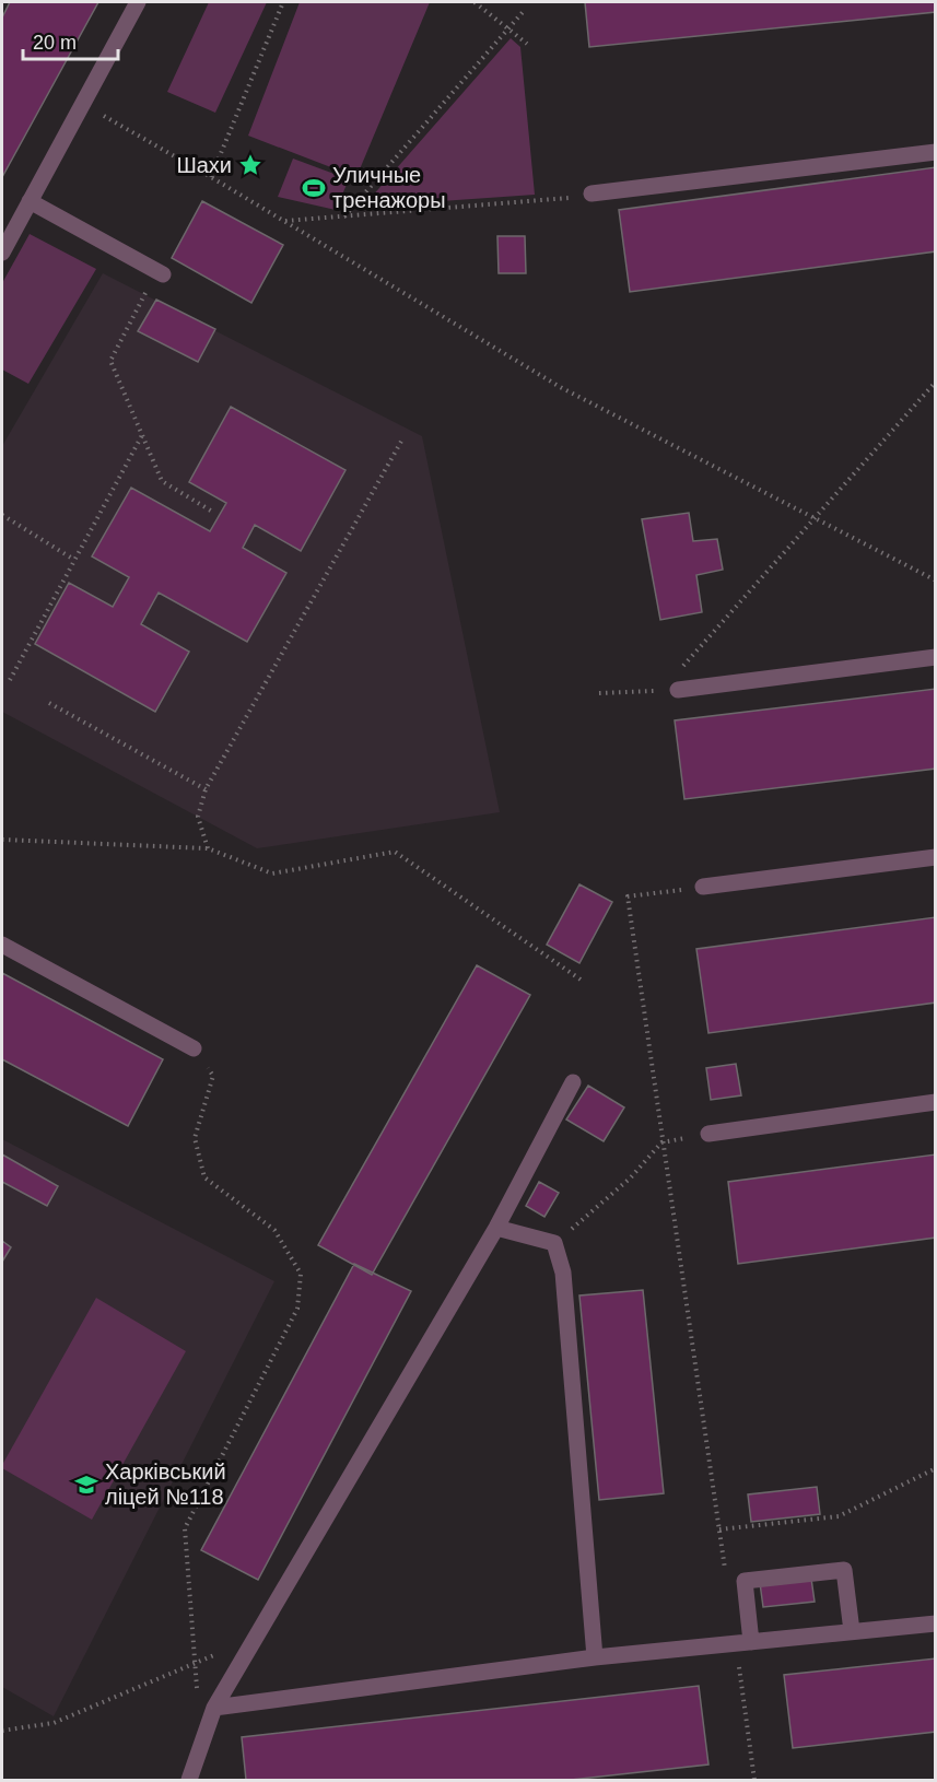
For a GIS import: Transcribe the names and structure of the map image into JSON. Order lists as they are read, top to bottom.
{
  "places": {
    "place": ["Шахи"],
    "sports": ["Уличные тренажоры"],
    "school or university": ["Харківський ліцей №118"]
  },
  "scale_bar": "20 m"
}
